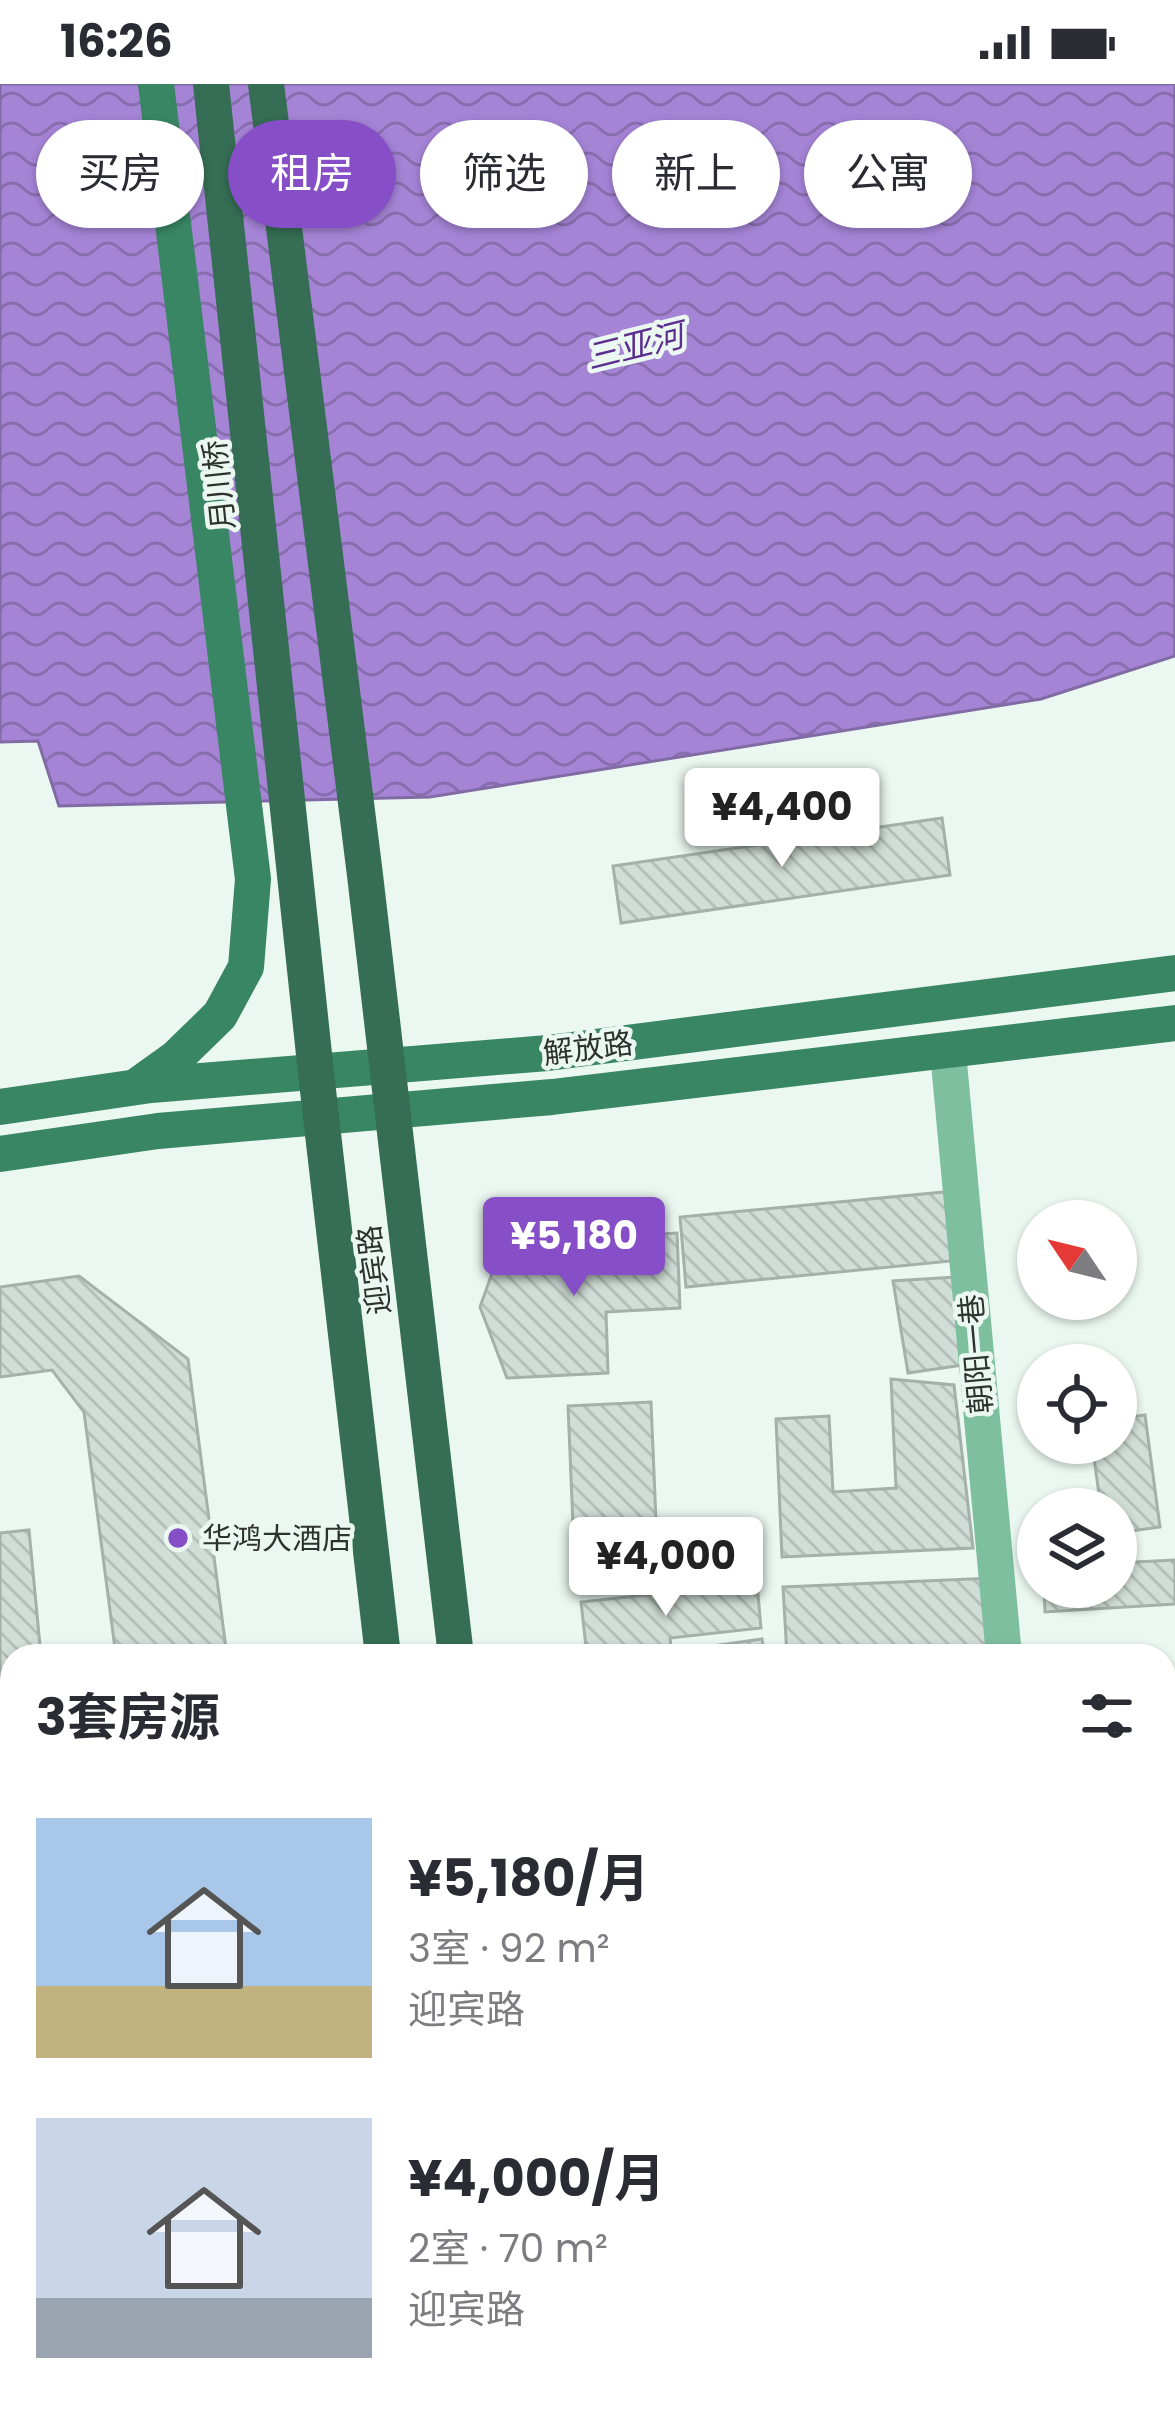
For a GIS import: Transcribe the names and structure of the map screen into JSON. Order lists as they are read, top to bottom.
{
  "streets": {
    "highway": ["月川桥", "迎宾路"],
    "main road": ["解放路"],
    "street": ["朝阳一巷"]
  },
  "crossings": [
    ["月川桥", "迎宾路"],
    ["解放路", "迎宾路"],
    ["解放路", "朝阳一巷"]
  ],
  "water": ["三亚河"],
  "places": ["华鸿大酒店"],
  "north": "top left",
  "page": {
    "status": "16:26",
    "chip": [
      "买房",
      "租房",
      "筛选",
      "新上",
      "公寓"
    ],
    "price": ["¥4,400", "¥5,180", "¥4,000"],
    "heading": "3套房源",
    "list": [
      {
        "name": "¥5,180/月",
        "note": "3室 · 92 m² · 迎宾路"
      },
      {
        "name": "¥4,000/月",
        "note": "2室 · 70 m² · 迎宾路"
      }
    ]
  }
}
